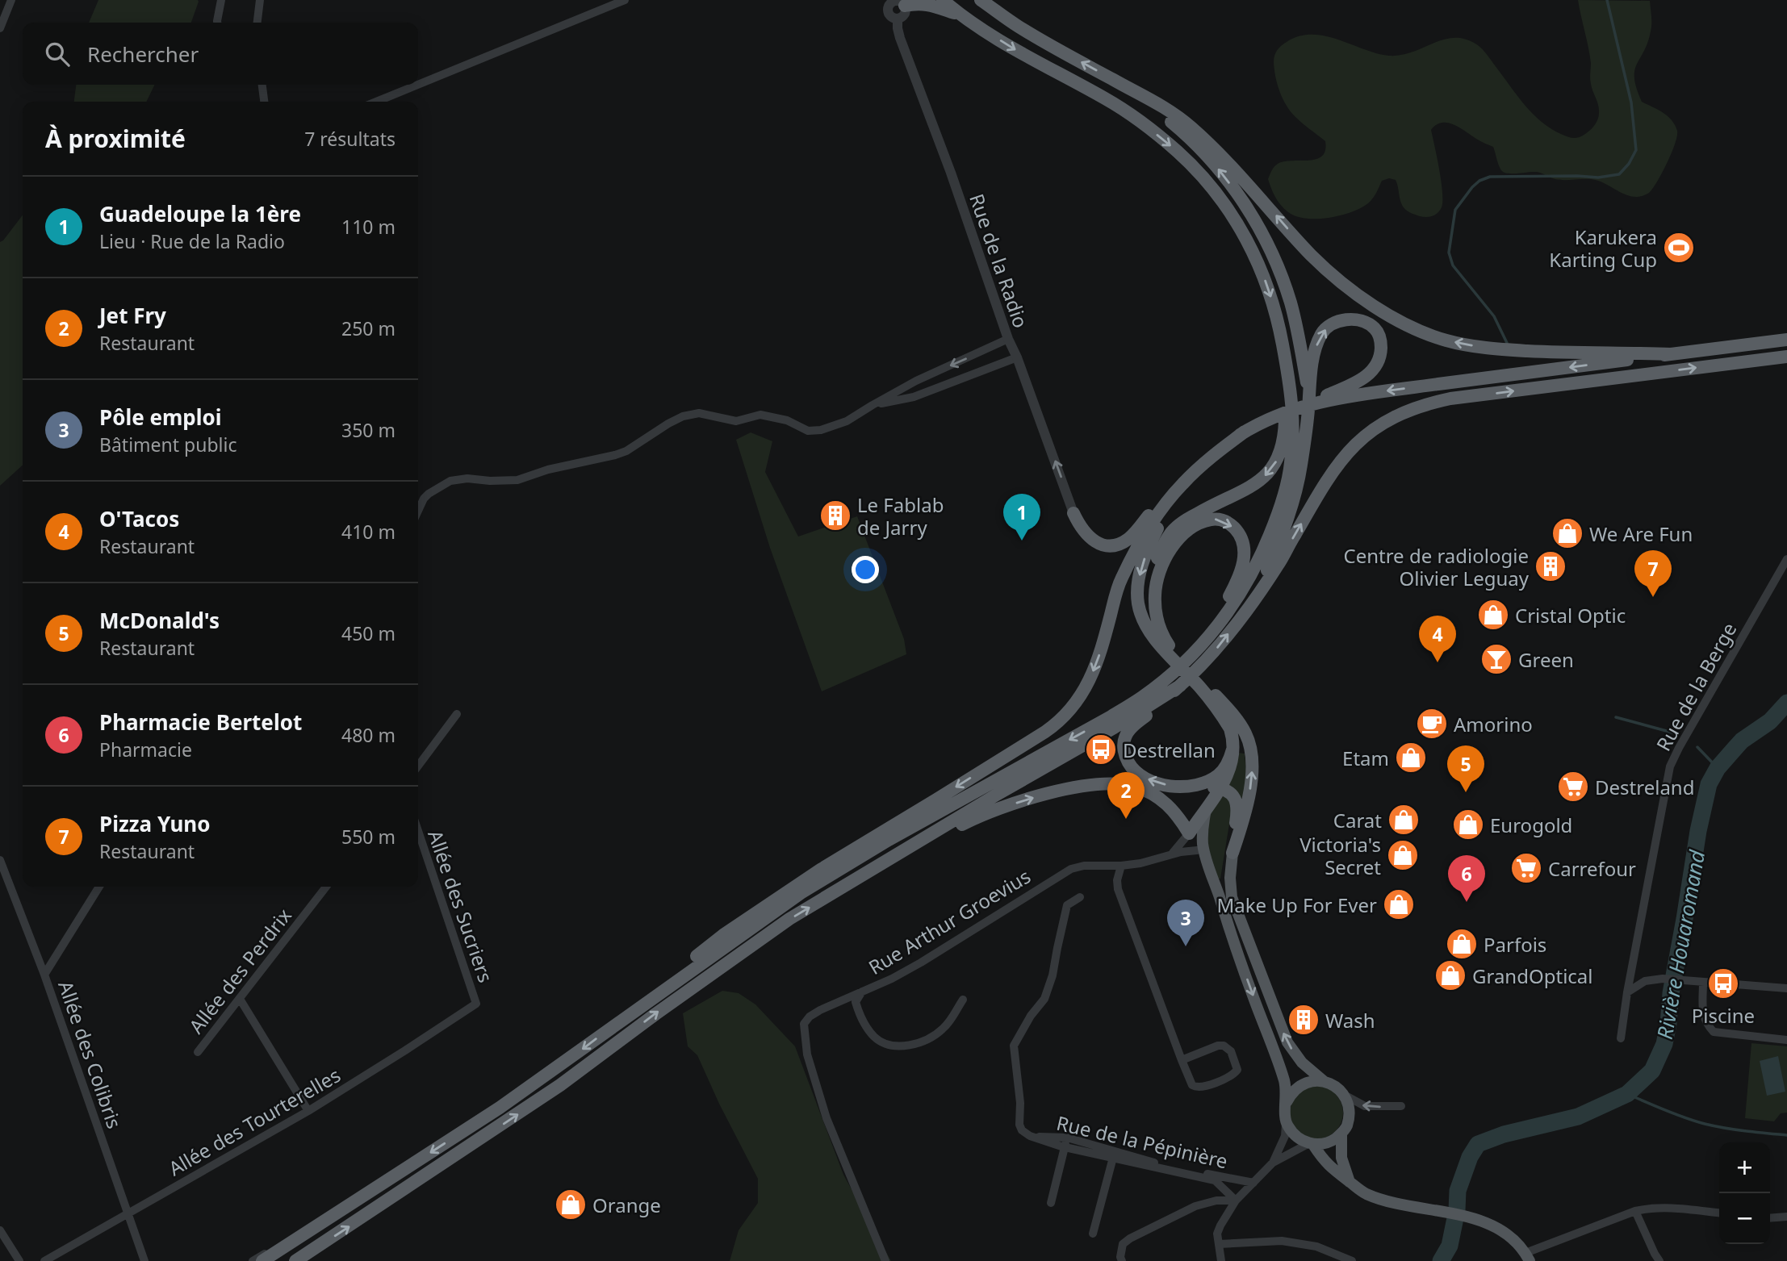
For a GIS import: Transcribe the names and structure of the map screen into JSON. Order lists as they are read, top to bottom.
{
  "streets": {
    "street": [
      "Rue de la Radio",
      "Rue de la Berge",
      "Allée des Sucriers",
      "Rue Arthur Groevius",
      "Allée des Perdrix",
      "Allée des Colibris",
      "Allée des Tourterelles",
      "Rue de la Pépinière"
    ]
  },
  "crossings": [
    ["Allée des Sucriers", "Allée des Tourterelles"],
    ["Allée des Colibris", "Allée des Tourterelles"]
  ],
  "water": ["Rivière Houaromand"],
  "places": {
    "sports": ["Karukera Karting Cup"],
    "building": ["Le Fablab de Jarry", "Centre de radiologie Olivier Leguay", "Wash"],
    "shop": [
      "We Are Fun",
      "Cristal Optic",
      "Etam",
      "Carat",
      "Eurogold",
      "Victoria's Secret",
      "Make Up For Ever",
      "Parfois",
      "GrandOptical",
      "Orange"
    ],
    "bar": ["Green"],
    "cafe": ["Amorino"],
    "bus stop": ["Destrellan", "Piscine"],
    "supermarket": ["Destreland", "Carrefour"]
  },
  "page": {
    "search": "Rechercher",
    "heading": ["À proximité", "7 résultats"],
    "list": [
      {
        "mark": "1",
        "name": "Guadeloupe la 1ère",
        "note": "Lieu · Rue de la Radio",
        "value": "110 m"
      },
      {
        "mark": "2",
        "name": "Jet Fry",
        "note": "Restaurant",
        "value": "250 m"
      },
      {
        "mark": "3",
        "name": "Pôle emploi",
        "note": "Bâtiment public",
        "value": "350 m"
      },
      {
        "mark": "4",
        "name": "O'Tacos",
        "note": "Restaurant",
        "value": "410 m"
      },
      {
        "mark": "5",
        "name": "McDonald's",
        "note": "Restaurant",
        "value": "450 m"
      },
      {
        "mark": "6",
        "name": "Pharmacie Bertelot",
        "note": "Pharmacie",
        "value": "480 m"
      },
      {
        "mark": "7",
        "name": "Pizza Yuno",
        "note": "Restaurant",
        "value": "550 m"
      }
    ],
    "pins": [
      "1",
      "7",
      "4",
      "5",
      "2",
      "6",
      "3"
    ],
    "map_buttons": ["+", "−"]
  }
}
